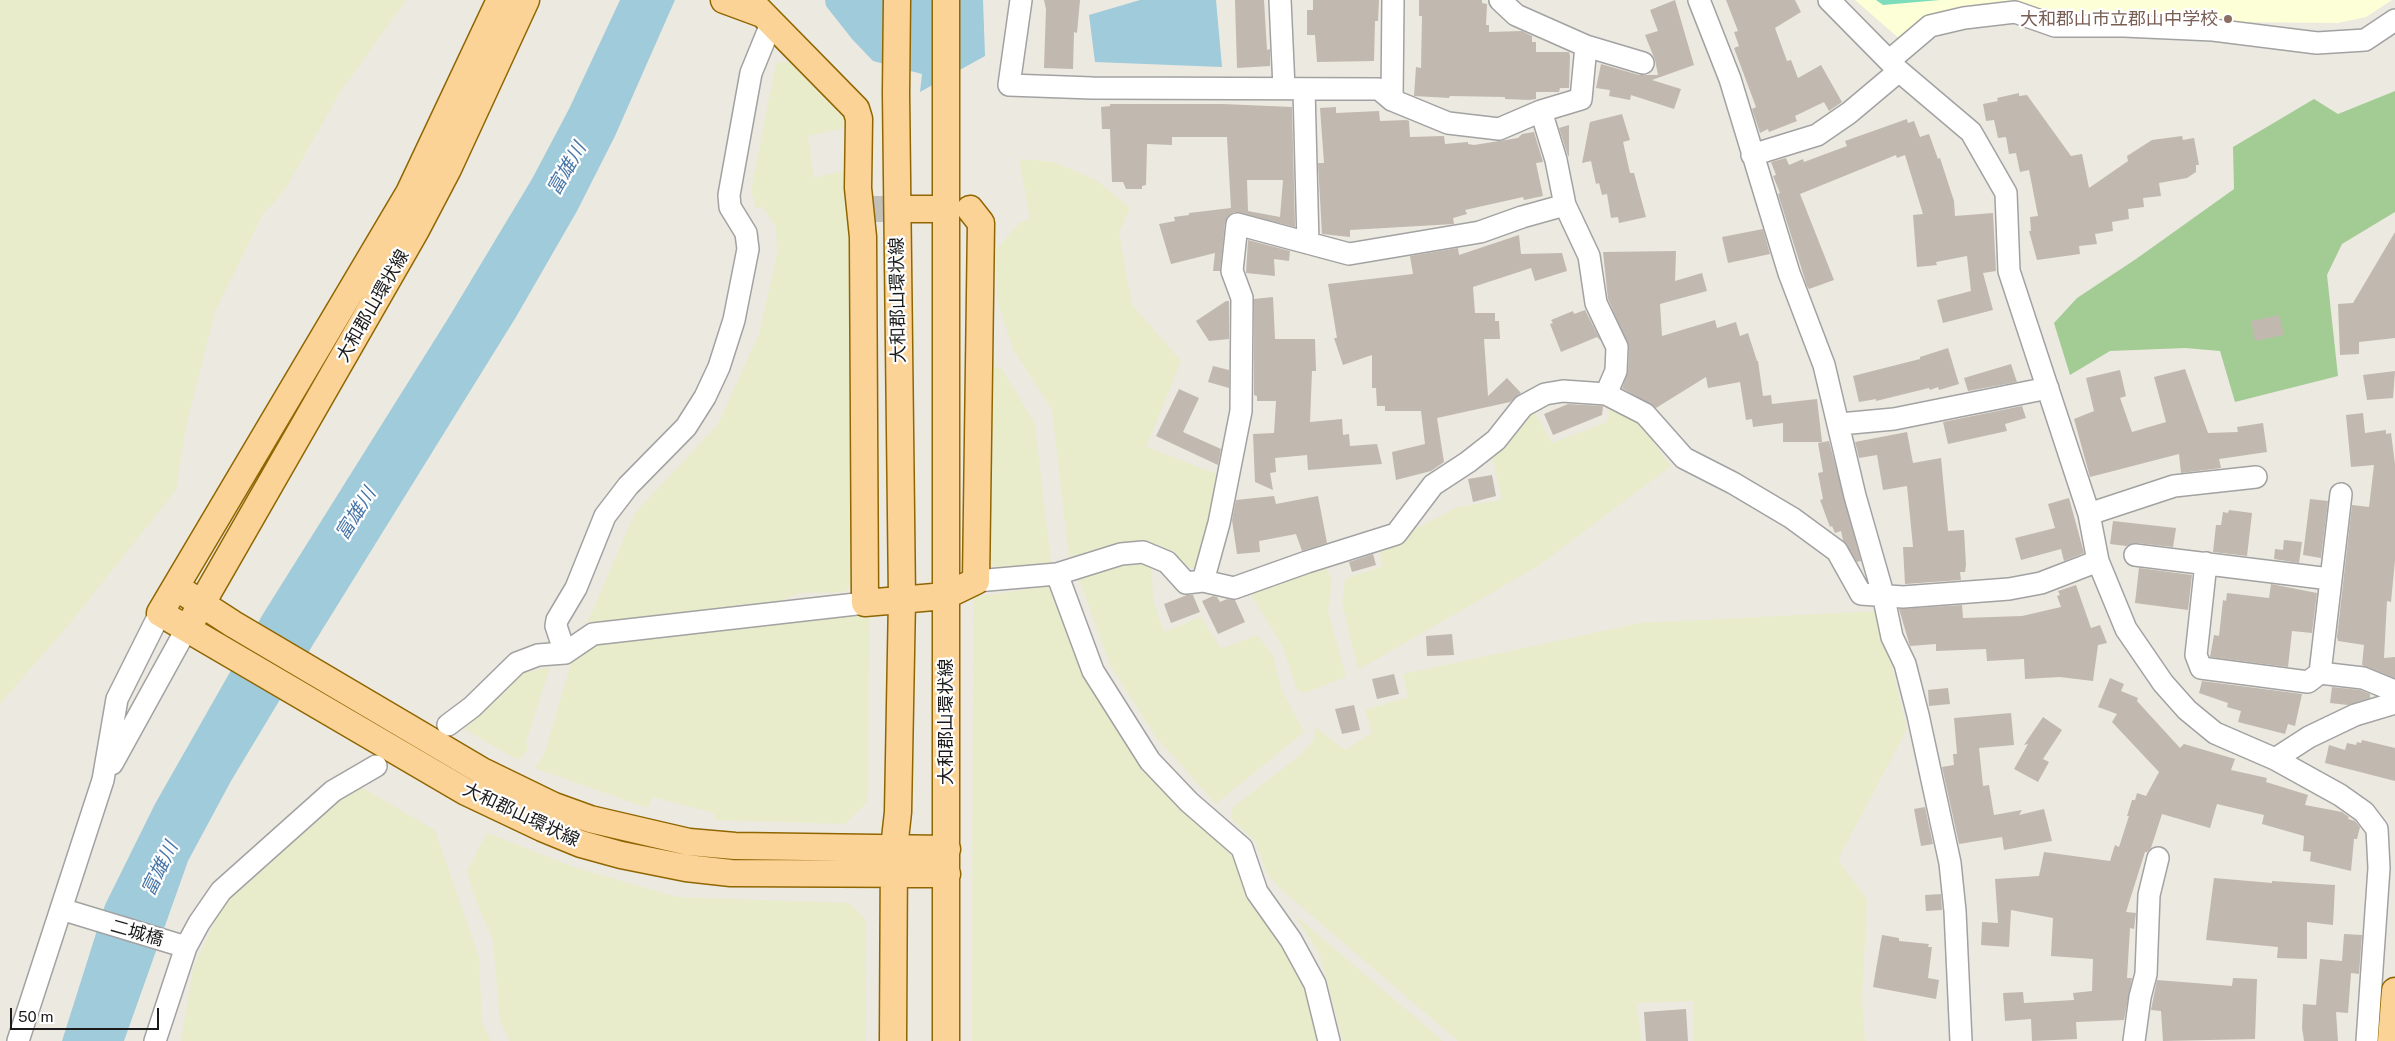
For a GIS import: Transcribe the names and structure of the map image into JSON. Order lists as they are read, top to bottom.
{
  "streets": {
    "main road": ["大和郡山環状線"],
    "street": ["二城橋"]
  },
  "water": ["富雄川"],
  "places": ["大和郡山市立郡山中学校"],
  "scale_bar": "50 m"
}
